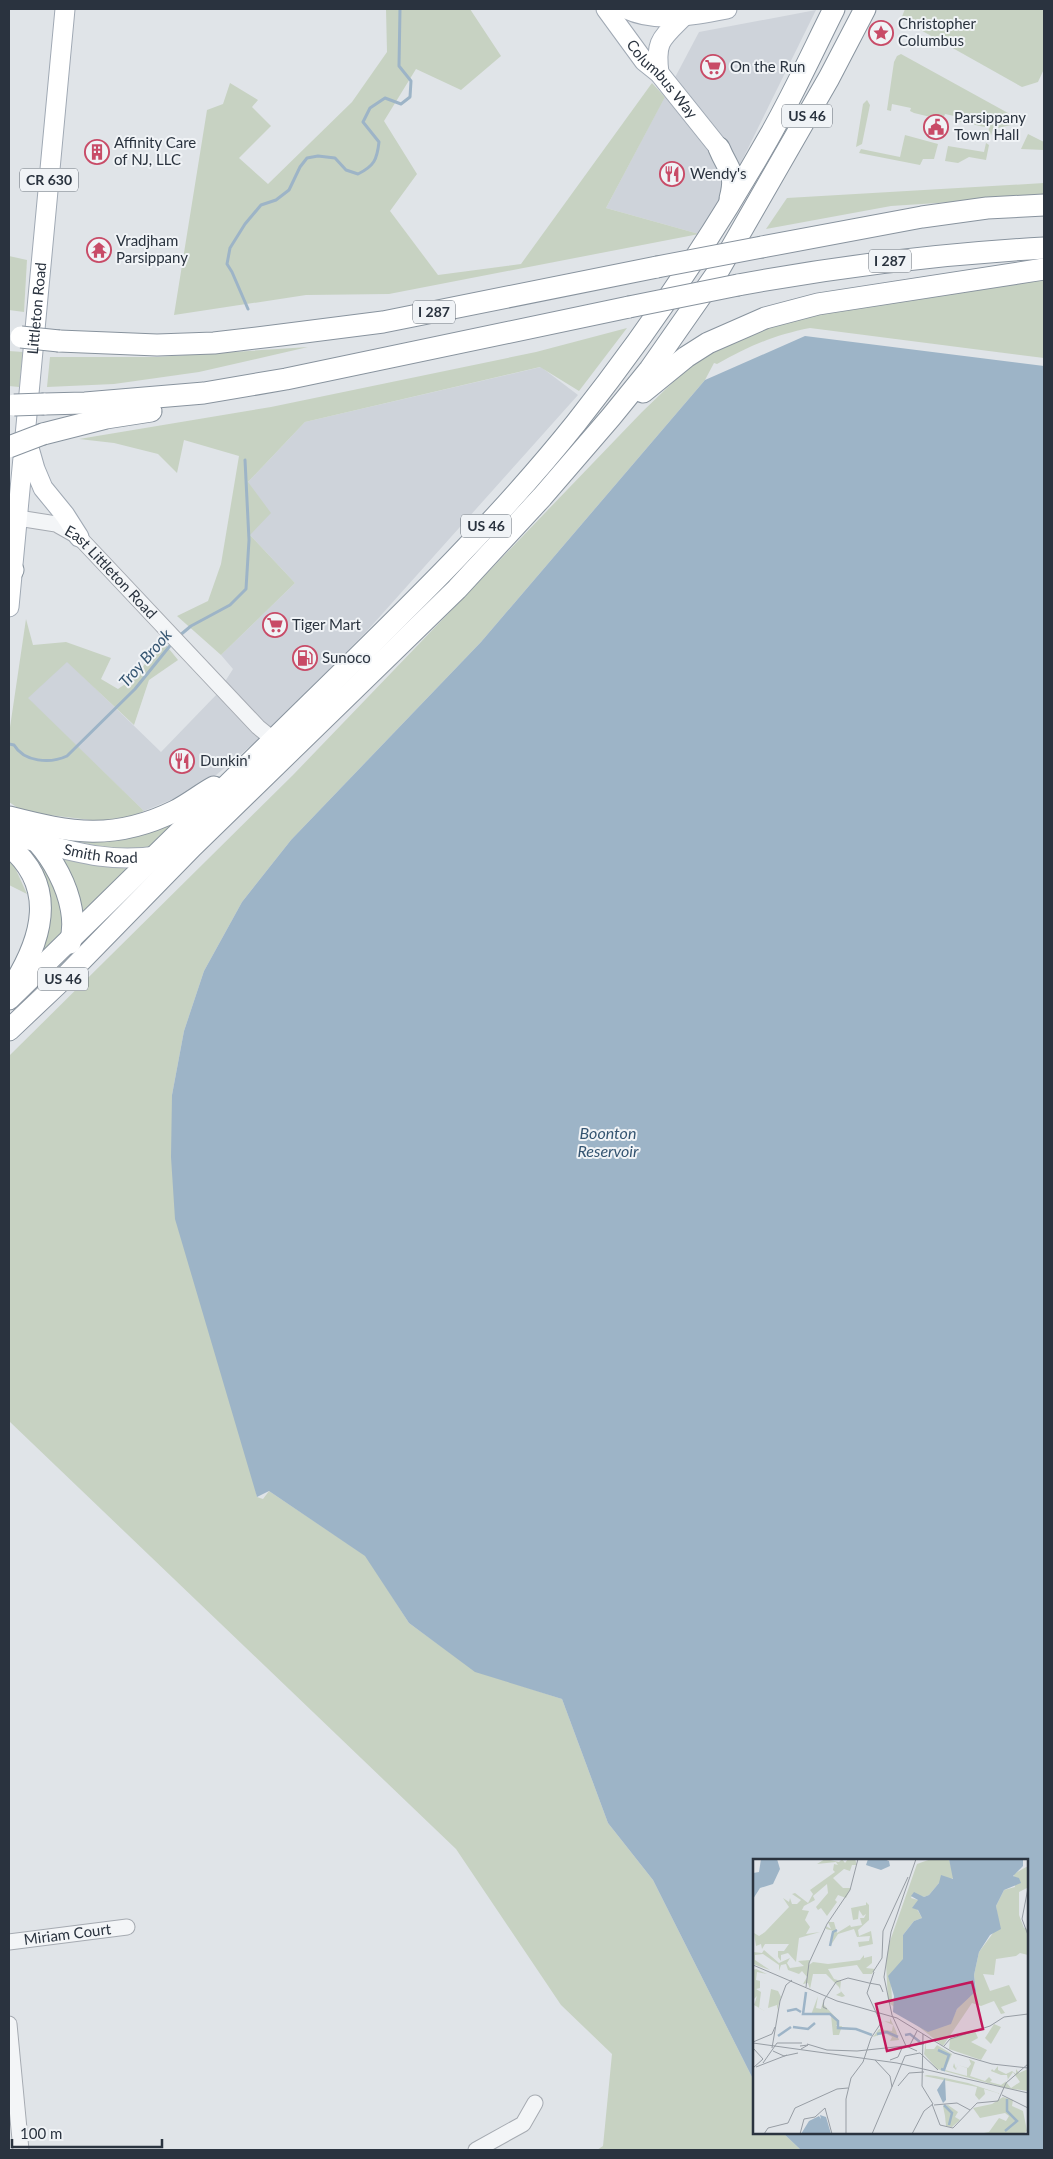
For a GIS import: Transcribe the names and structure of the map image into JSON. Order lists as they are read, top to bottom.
{
  "streets": {
    "highway": ["US 46", "I 287"],
    "main road": [
      "Columbus Way",
      "CR 630",
      "Littleton Road",
      "Smith Road"
    ],
    "street": ["East Littleton Road", "Miriam Court"]
  },
  "crossings": [
    ["US 46", "East Littleton Road"],
    ["US 46", "Smith Road"],
    ["Littleton Road", "East Littleton Road"]
  ],
  "water": ["Troy Brook", "Boonton Reservoir"],
  "places": {
    "place": ["Christopher Columbus"],
    "supermarket": ["On the Run", "Tiger Mart"],
    "public building": ["Parsippany Town Hall"],
    "building": ["Affinity Care of NJ, LLC"],
    "restaurant": ["Wendy's", "Dunkin'"],
    "temple": ["Vradjham Parsippany"],
    "fuel station": ["Sunoco"]
  },
  "scale_bar": "100 m"
}
